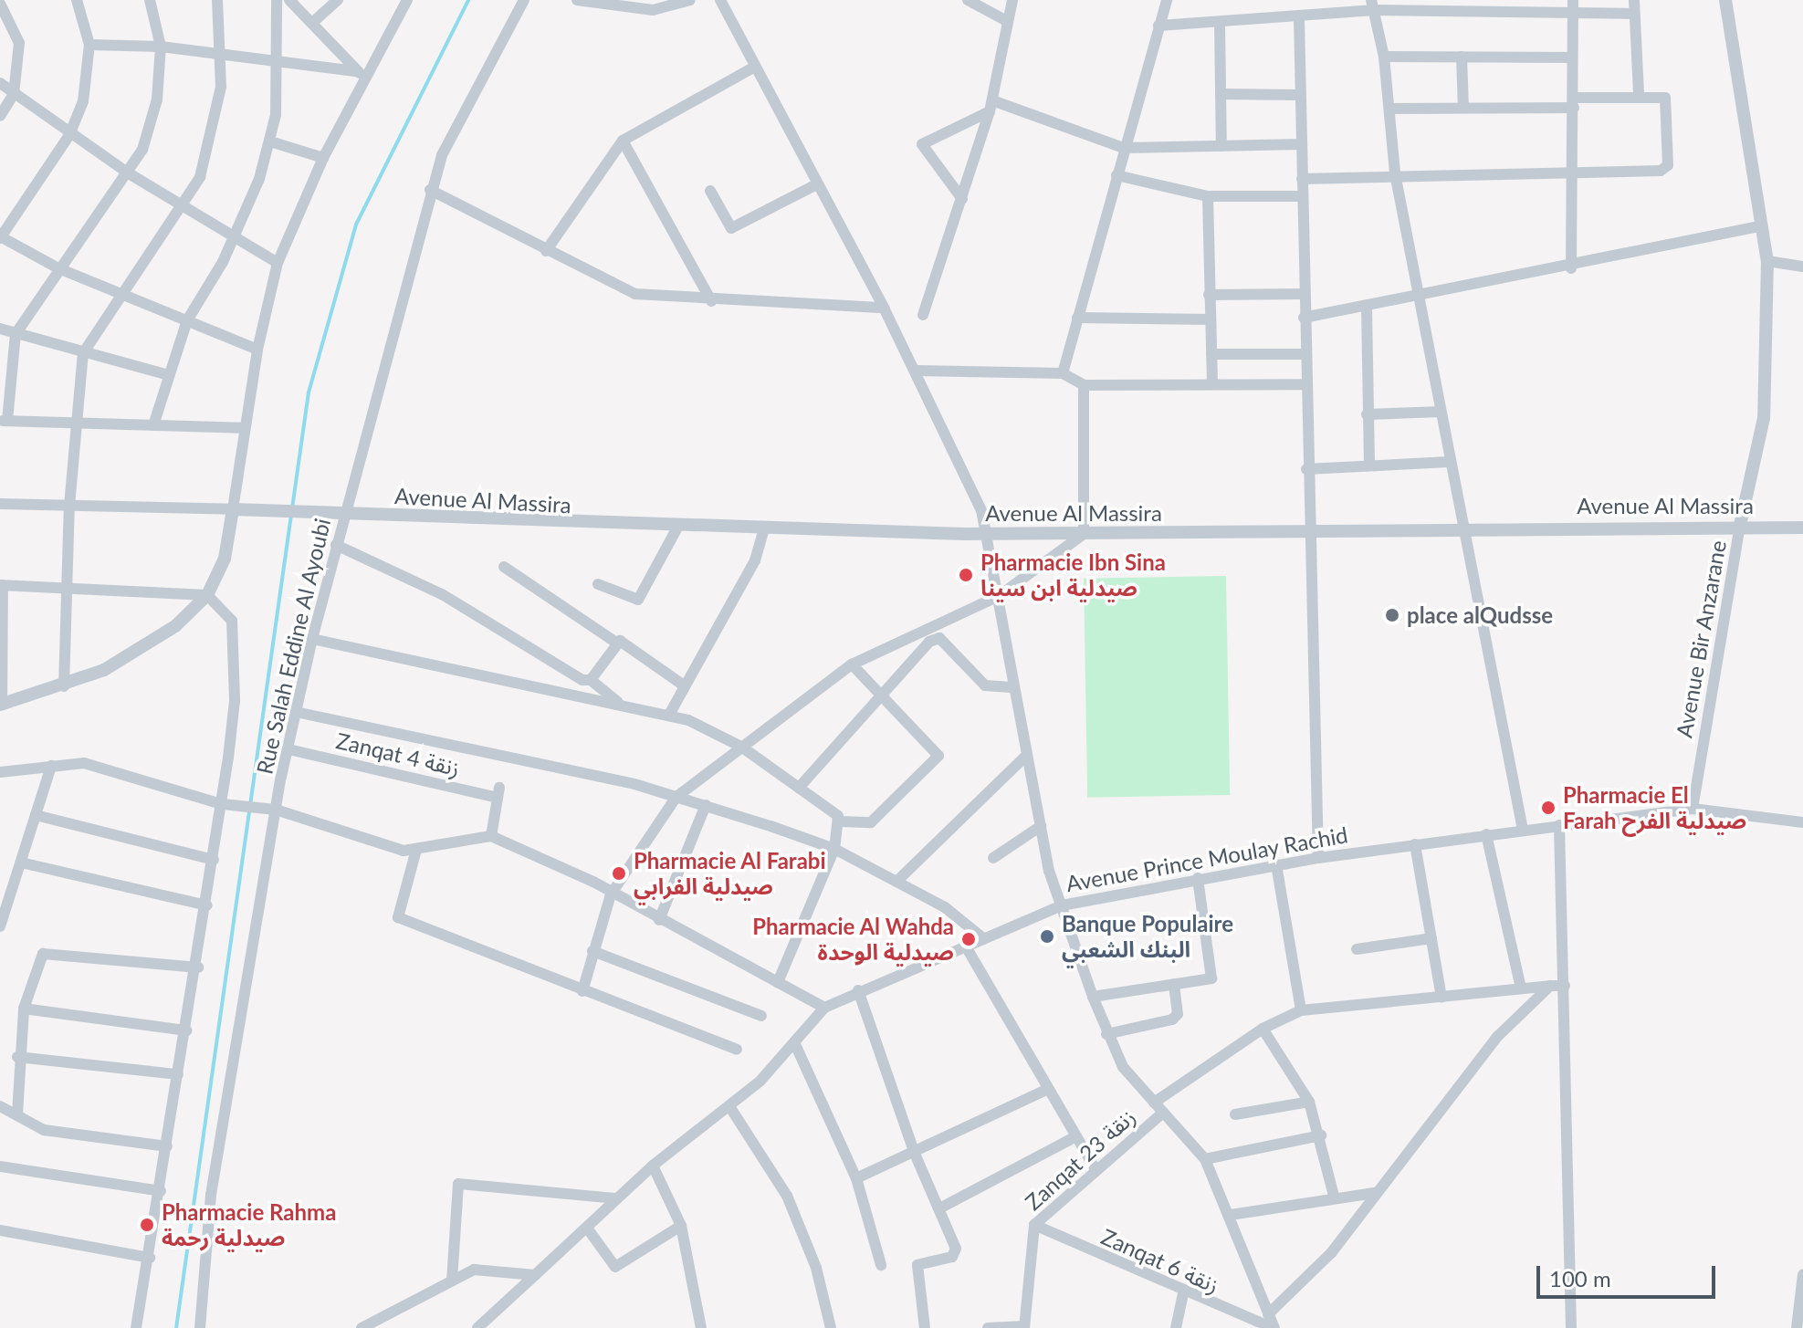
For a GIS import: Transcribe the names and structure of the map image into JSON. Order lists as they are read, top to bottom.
{
  "streets": {
    "street": [
      "Avenue Al Massira",
      "Avenue Bir Anzarane",
      "Rue Salah Eddine Al Ayoubi",
      "Zanqat 4 زنقة",
      "Avenue Prince Moulay Rachid",
      "Zanqat 23 زنقة",
      "Zanqat 6 زنقة"
    ]
  },
  "crossings": [
    ["Avenue Al Massira", "Avenue Bir Anzarane"],
    ["Avenue Al Massira", "Rue Salah Eddine Al Ayoubi"],
    ["Avenue Bir Anzarane", "Avenue Prince Moulay Rachid"],
    ["Rue Salah Eddine Al Ayoubi", "Zanqat 4 زنقة"],
    ["Zanqat 23 زنقة", "Zanqat 6 زنقة"]
  ],
  "places": [
    "Pharmacie Ibn Sina صيدلية ابن سينا",
    "place alQudsse",
    "Pharmacie El Farah صيدلية الفرح",
    "Pharmacie Al Farabi صيدلية الفرابي",
    "Banque Populaire البنك الشعبي",
    "Pharmacie Al Wahda صيدلية الوحدة",
    "Pharmacie Rahma صيدلية رحمة"
  ],
  "scale_bar": "100 m"
}
